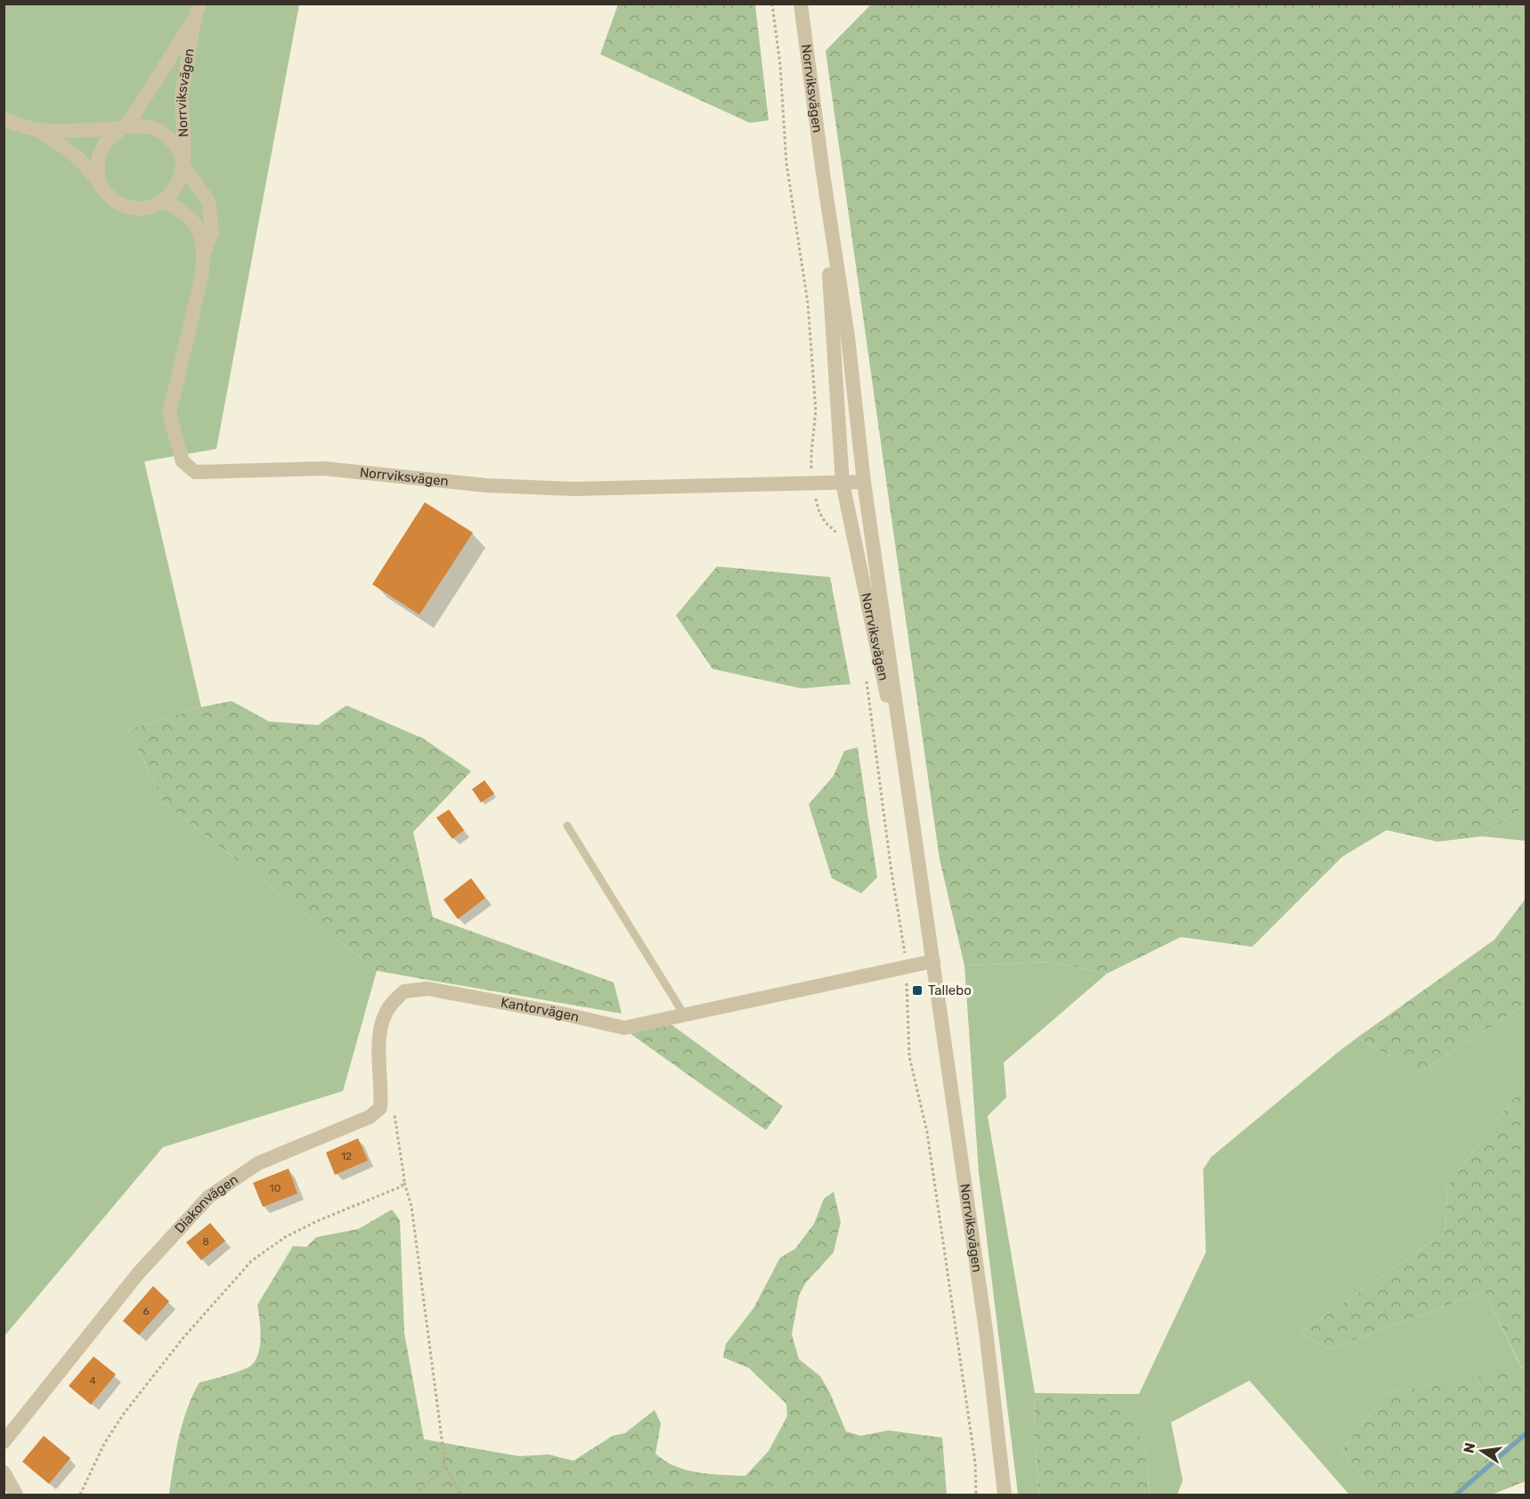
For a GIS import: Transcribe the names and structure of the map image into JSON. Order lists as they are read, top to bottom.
{
  "streets": {
    "street": ["Norrviksvägen", "Kantorvägen", "Diakonvägen"]
  },
  "crossings": [
    ["Kantorvägen", "Diakonvägen"]
  ],
  "places": {
    "transit": ["Tallebo"]
  },
  "house_numbers": [
    "12",
    "10",
    "8",
    "6",
    "4"
  ],
  "north": "left"
}
